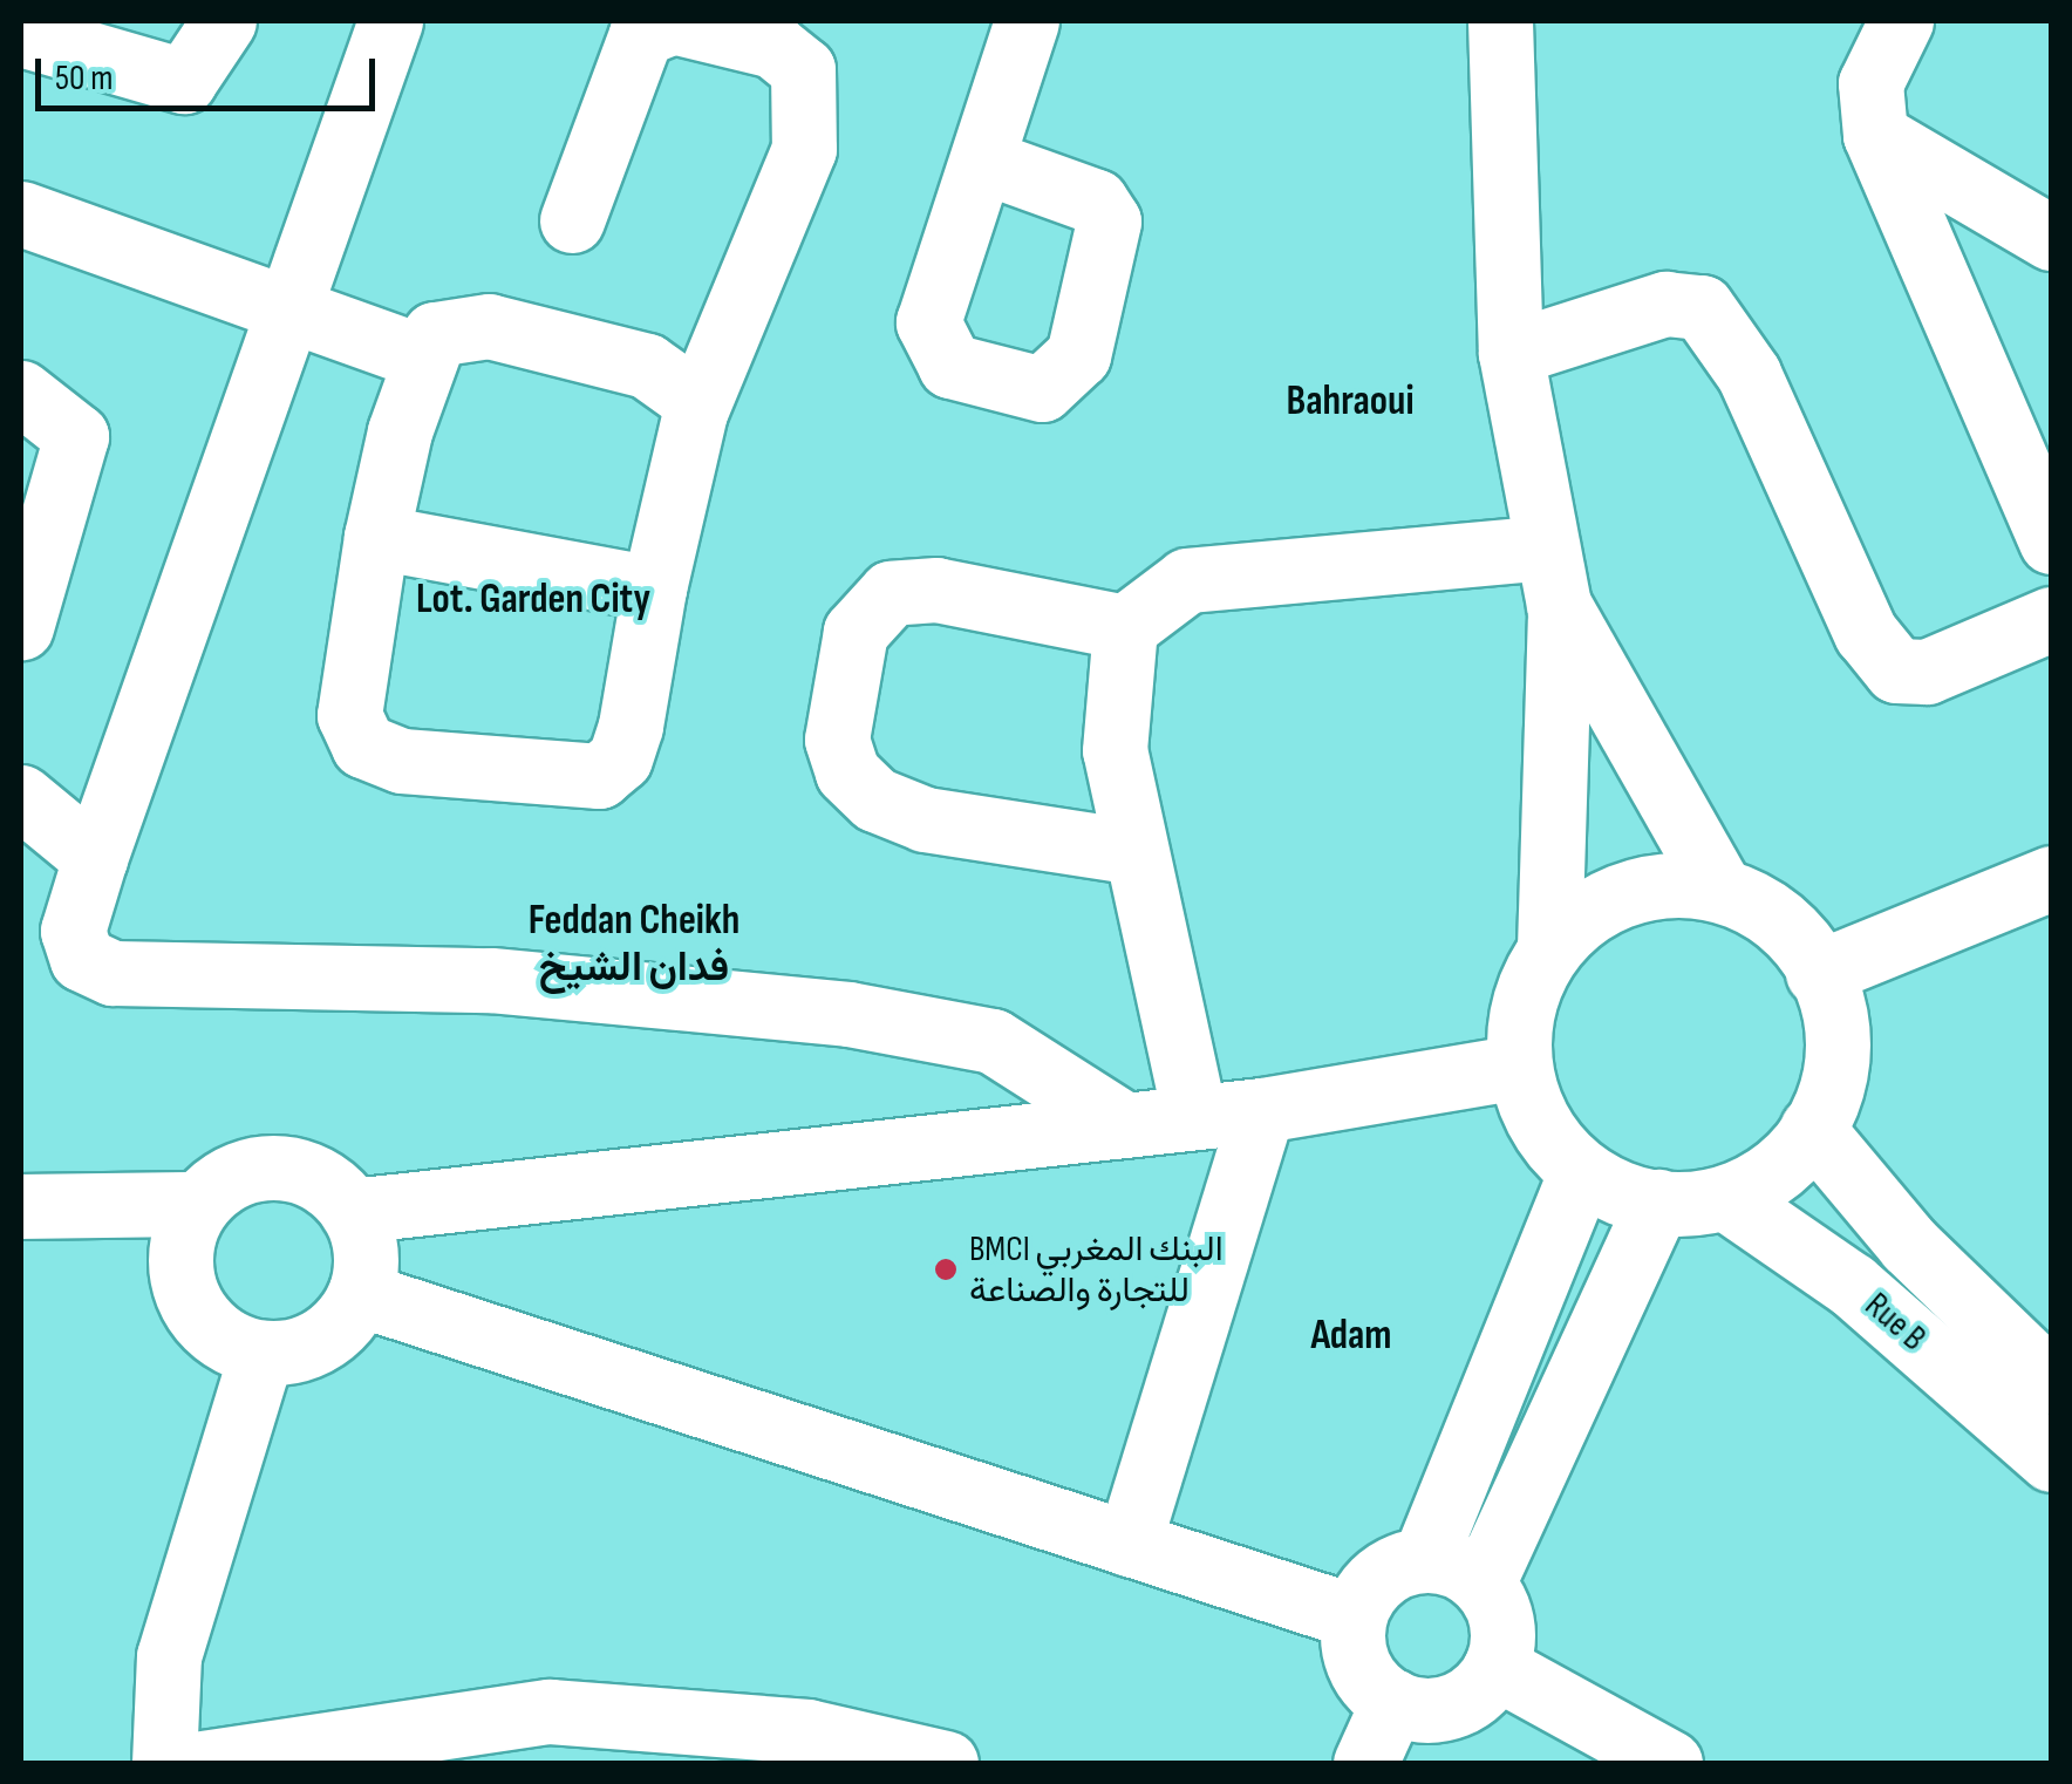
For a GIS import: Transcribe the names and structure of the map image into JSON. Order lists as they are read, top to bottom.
{
  "streets": {
    "street": ["Rue B"]
  },
  "districts": [
    "Bahraoui",
    "Lot. Garden City",
    "Feddan Cheikh فدان الشيخ",
    "Adam"
  ],
  "places": ["BMCI البنك المغربي للتجارة والصناعة"],
  "scale_bar": "50 m"
}
